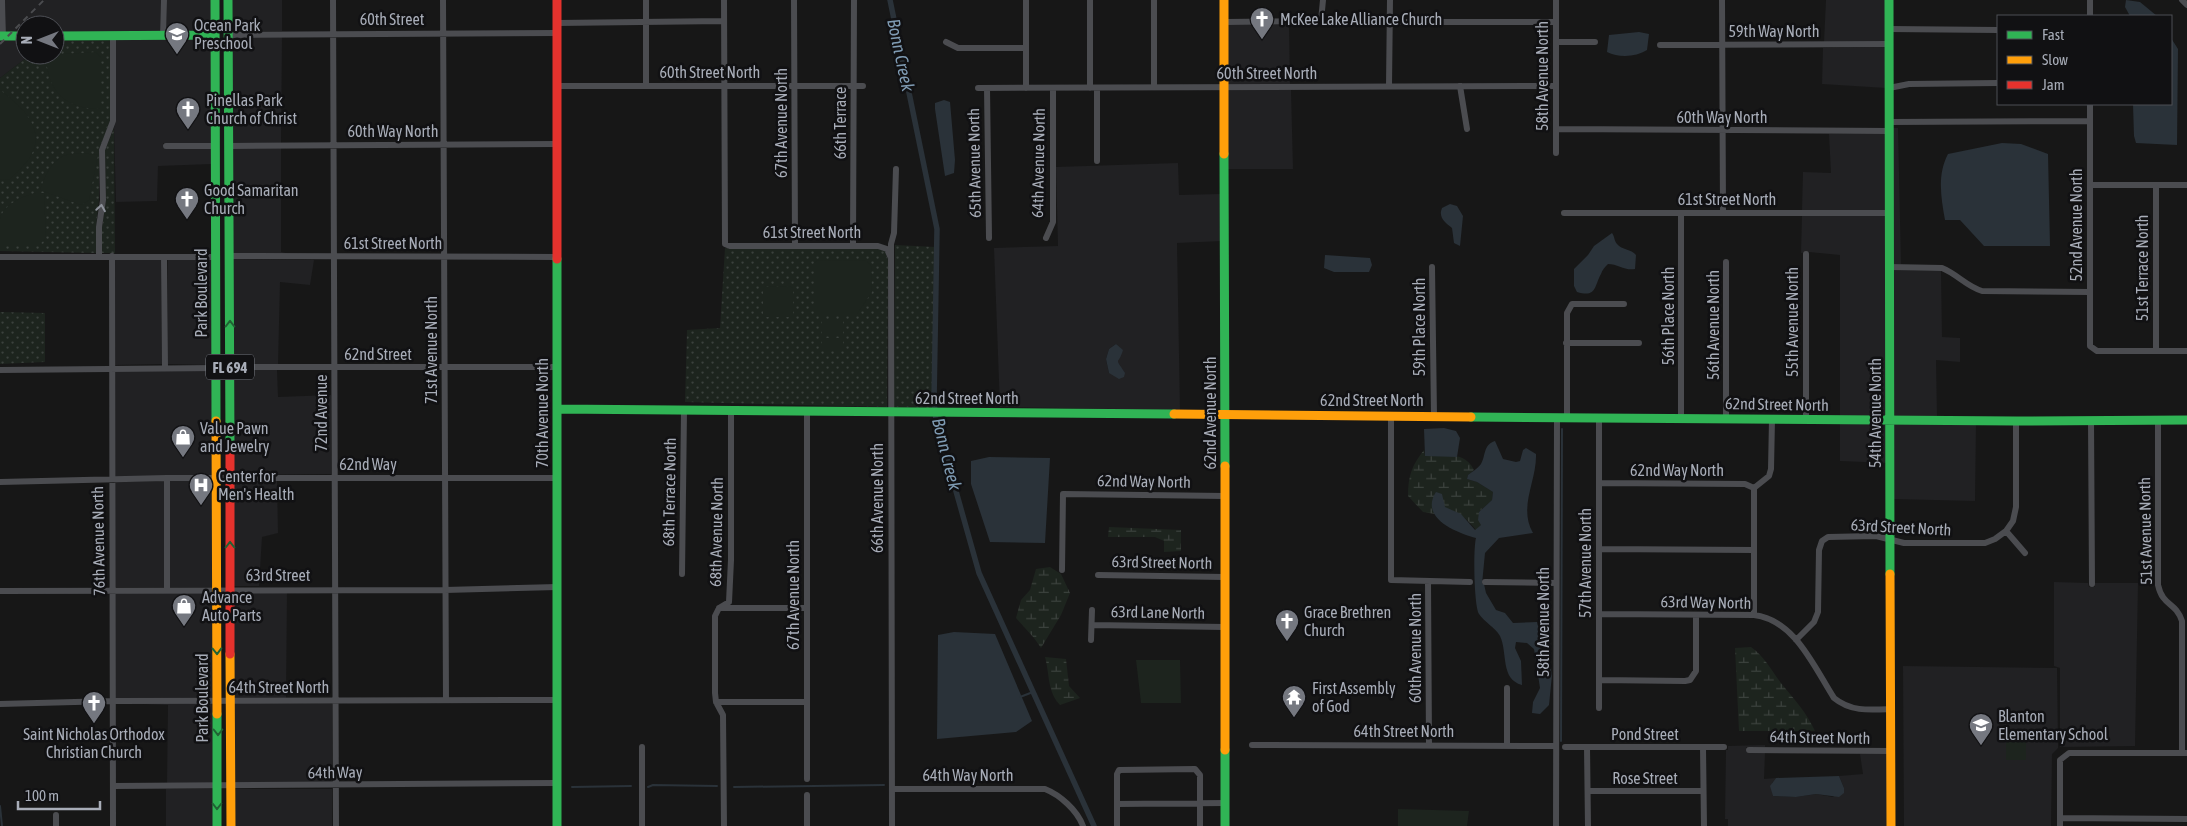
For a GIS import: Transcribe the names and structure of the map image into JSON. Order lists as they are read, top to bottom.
{
  "streets": {
    "street": [
      "60th Street",
      "59th Way North",
      "60th Street North",
      "58th Avenue North",
      "60th Way North",
      "67th Avenue North",
      "66th Terrace",
      "65th Avenue North",
      "64th Avenue North",
      "61st Street North",
      "52nd Avenue North",
      "51st Terrace North",
      "Park Boulevard",
      "56th Place North",
      "55th Avenue North",
      "56th Avenue North",
      "59th Place North",
      "71st Avenue North",
      "62nd Street",
      "FL 694",
      "62nd Street North",
      "72nd Avenue",
      "70th Avenue North",
      "62nd Avenue North",
      "54th Avenue North",
      "62nd Way",
      "62nd Way North",
      "68th Terrace North",
      "66th Avenue North",
      "63rd Street North",
      "51st Avenue North",
      "68th Avenue North",
      "76th Avenue North",
      "57th Avenue North",
      "63rd Street",
      "63rd Way North",
      "63rd Lane North",
      "60th Avenue North",
      "64th Street North",
      "Pond Street",
      "64th Way",
      "64th Way North",
      "Rose Street"
    ]
  },
  "crossings": [
    ["60th Street", "Park Boulevard"],
    ["60th Street", "71st Avenue North"],
    ["60th Street", "72nd Avenue"],
    ["60th Street", "70th Avenue North"],
    ["59th Way North", "54th Avenue North"],
    ["60th Street North", "58th Avenue North"],
    ["60th Street North", "67th Avenue North"],
    ["60th Street North", "66th Terrace"],
    ["60th Street North", "65th Avenue North"],
    ["60th Street North", "64th Avenue North"],
    ["60th Street North", "61st Street North"],
    ["60th Street North", "70th Avenue North"],
    ["60th Street North", "62nd Avenue North"],
    ["58th Avenue North", "60th Way North"],
    ["58th Avenue North", "62nd Street North"],
    ["58th Avenue North", "64th Street North"],
    ["60th Way North", "Park Boulevard"],
    ["60th Way North", "71st Avenue North"],
    ["60th Way North", "72nd Avenue"],
    ["60th Way North", "70th Avenue North"],
    ["60th Way North", "54th Avenue North"],
    ["67th Avenue North", "61st Street North"],
    ["67th Avenue North", "62nd Street North"],
    ["66th Terrace", "61st Street North"],
    ["61st Street North", "Park Boulevard"],
    ["61st Street North", "56th Place North"],
    ["61st Street North", "71st Avenue North"],
    ["61st Street North", "72nd Avenue"],
    ["61st Street North", "70th Avenue North"],
    ["61st Street North", "54th Avenue North"],
    ["61st Street North", "66th Avenue North"],
    ["52nd Avenue North", "51st Terrace North"],
    ["Park Boulevard", "62nd Street"],
    ["Park Boulevard", "62nd Way"],
    ["Park Boulevard", "63rd Street"],
    ["Park Boulevard", "64th Street North"],
    ["Park Boulevard", "64th Way"],
    ["56th Place North", "62nd Street North"],
    ["55th Avenue North", "62nd Street North"],
    ["56th Avenue North", "62nd Street North"],
    ["59th Place North", "62nd Street North"],
    ["71st Avenue North", "62nd Street"],
    ["71st Avenue North", "62nd Way"],
    ["71st Avenue North", "63rd Street"],
    ["71st Avenue North", "64th Street North"],
    ["62nd Street", "72nd Avenue"],
    ["62nd Street", "70th Avenue North"],
    ["62nd Street North", "70th Avenue North"],
    ["62nd Street North", "62nd Avenue North"],
    ["62nd Street North", "54th Avenue North"],
    ["62nd Street North", "68th Terrace North"],
    ["62nd Street North", "66th Avenue North"],
    ["62nd Street North", "51st Avenue North"],
    ["62nd Street North", "68th Avenue North"],
    ["62nd Street North", "57th Avenue North"],
    ["62nd Street North", "60th Avenue North"],
    ["72nd Avenue", "62nd Way"],
    ["72nd Avenue", "63rd Street"],
    ["72nd Avenue", "64th Street North"],
    ["72nd Avenue", "64th Way"],
    ["70th Avenue North", "62nd Way"],
    ["70th Avenue North", "63rd Street"],
    ["70th Avenue North", "64th Street North"],
    ["70th Avenue North", "64th Way"],
    ["62nd Avenue North", "62nd Way North"],
    ["62nd Avenue North", "63rd Street North"],
    ["62nd Avenue North", "63rd Lane North"],
    ["54th Avenue North", "63rd Street North"],
    ["54th Avenue North", "63rd Way North"],
    ["54th Avenue North", "64th Street North"],
    ["62nd Way", "76th Avenue North"],
    ["62nd Way North", "57th Avenue North"],
    ["66th Avenue North", "64th Way North"],
    ["63rd Street North", "63rd Way North"],
    ["76th Avenue North", "63rd Street"],
    ["76th Avenue North", "64th Street North"],
    ["76th Avenue North", "64th Way"],
    ["57th Avenue North", "63rd Way North"],
    ["60th Avenue North", "64th Street North"]
  ],
  "water": ["Bonn Creek"],
  "places": {
    "church": [
      "McKee Lake Alliance Church",
      "Pinellas Park Church of Christ",
      "Good Samaritan Church",
      "Grace Brethren Church",
      "Saint Nicholas Orthodox Christian Church"
    ],
    "school or university": ["Ocean Park Preschool", "Blanton Elementary School"],
    "shop": ["Value Pawn and Jewelry", "Advance Auto Parts"],
    "hospital": ["Center for Men's Health"],
    "temple": ["First Assembly of God"]
  },
  "legend": ["Fast", "Slow", "Jam"],
  "scale_bar": "100 m",
  "north": "left"
}
